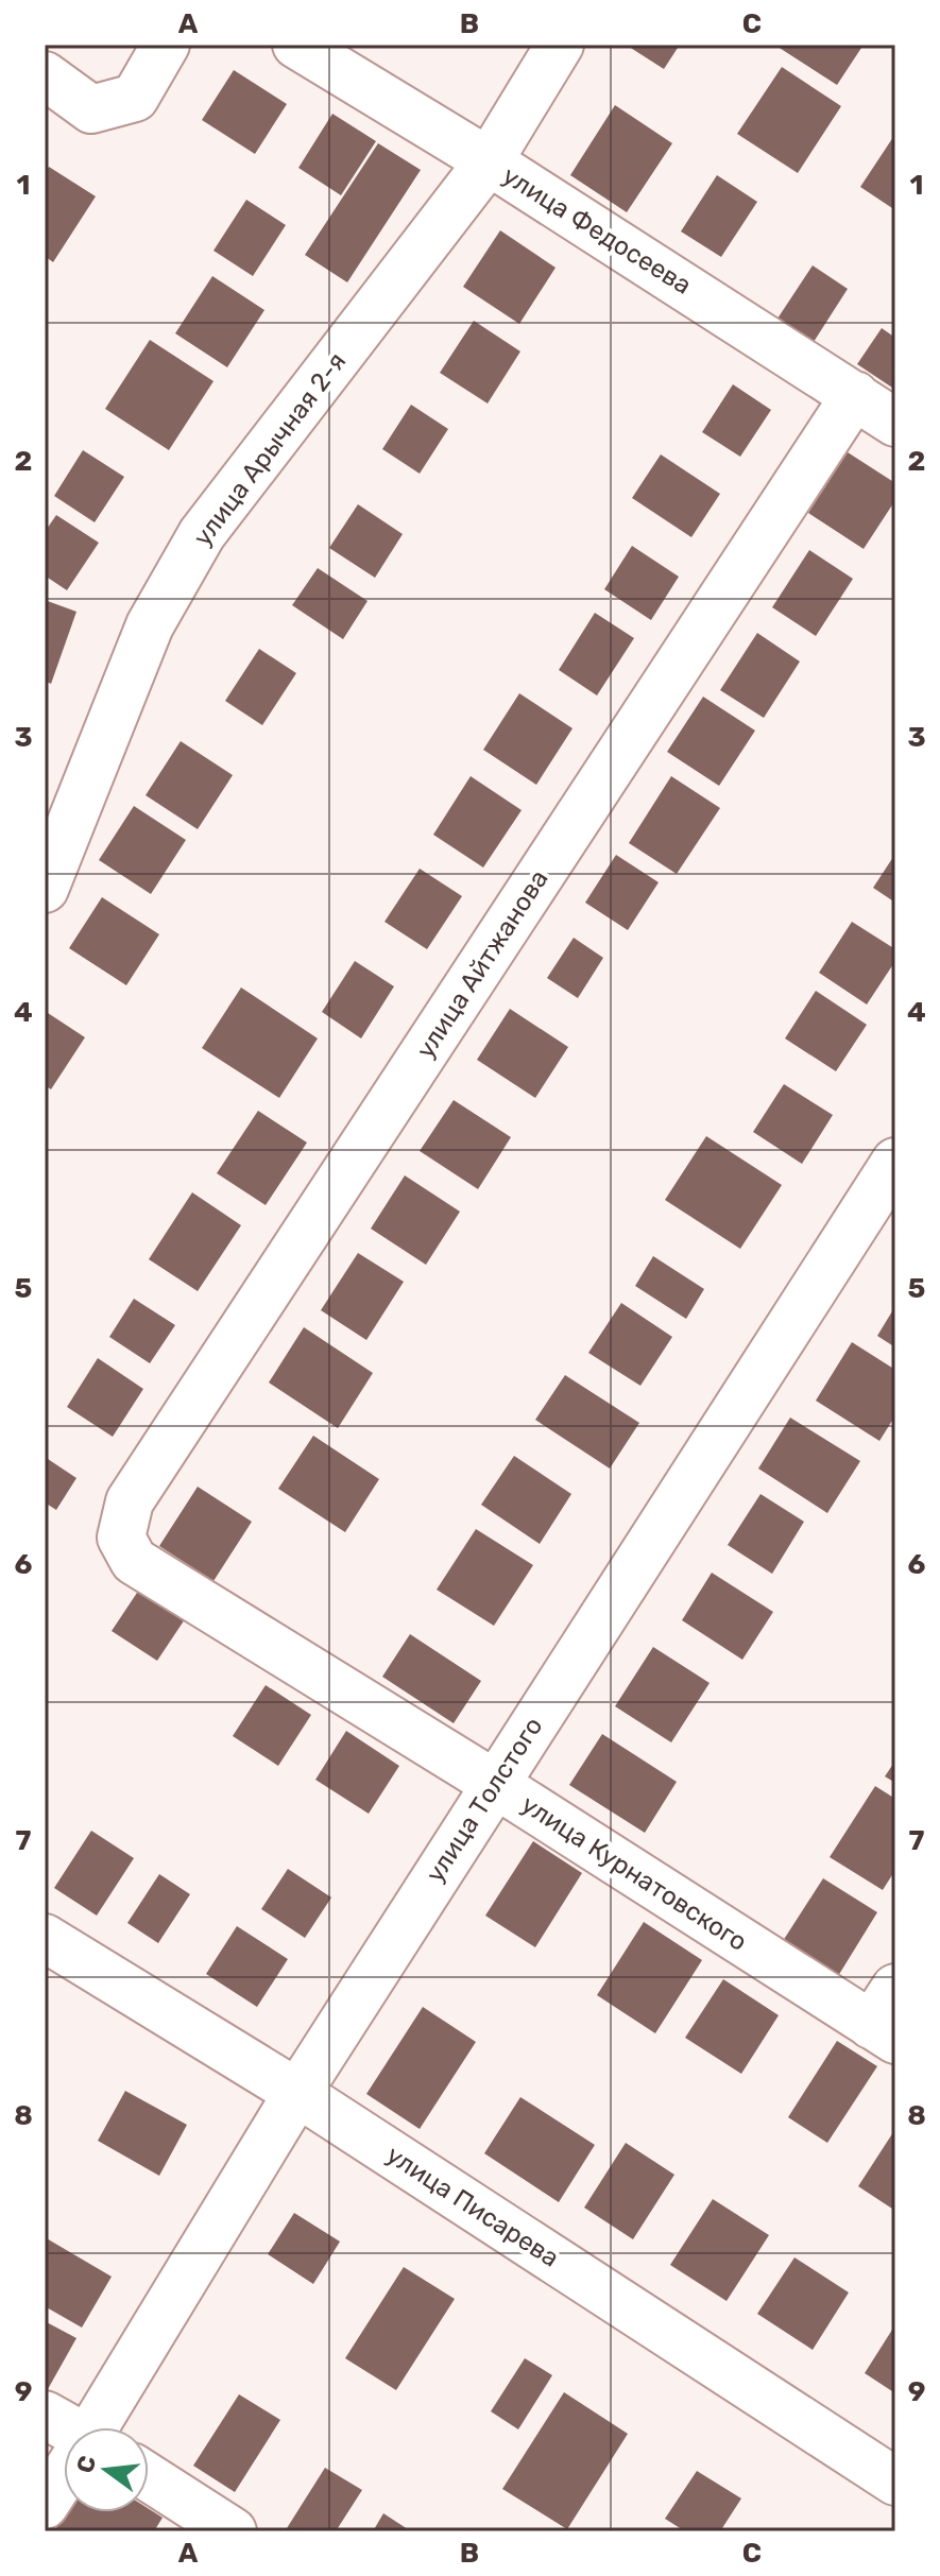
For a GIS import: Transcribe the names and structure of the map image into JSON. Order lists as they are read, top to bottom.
{
  "streets": {
    "street": [
      "улица Федосеева",
      "улица Арычная 2-я",
      "улица Айтжанова",
      "улица Толстого",
      "улица Курнатовского",
      "улица Писарева"
    ]
  },
  "crossings": [
    ["улица Федосеева", "улица Арычная 2-я"],
    ["улица Федосеева", "улица Айтжанова"],
    ["улица Айтжанова", "улица Курнатовского"],
    ["улица Толстого", "улица Курнатовского"],
    ["улица Толстого", "улица Писарева"]
  ],
  "north": "left",
  "grid": {
    "columns": ["A", "B", "C"],
    "rows": [
      "1",
      "2",
      "3",
      "4",
      "5",
      "6",
      "7",
      "8",
      "9"
    ]
  }
}
